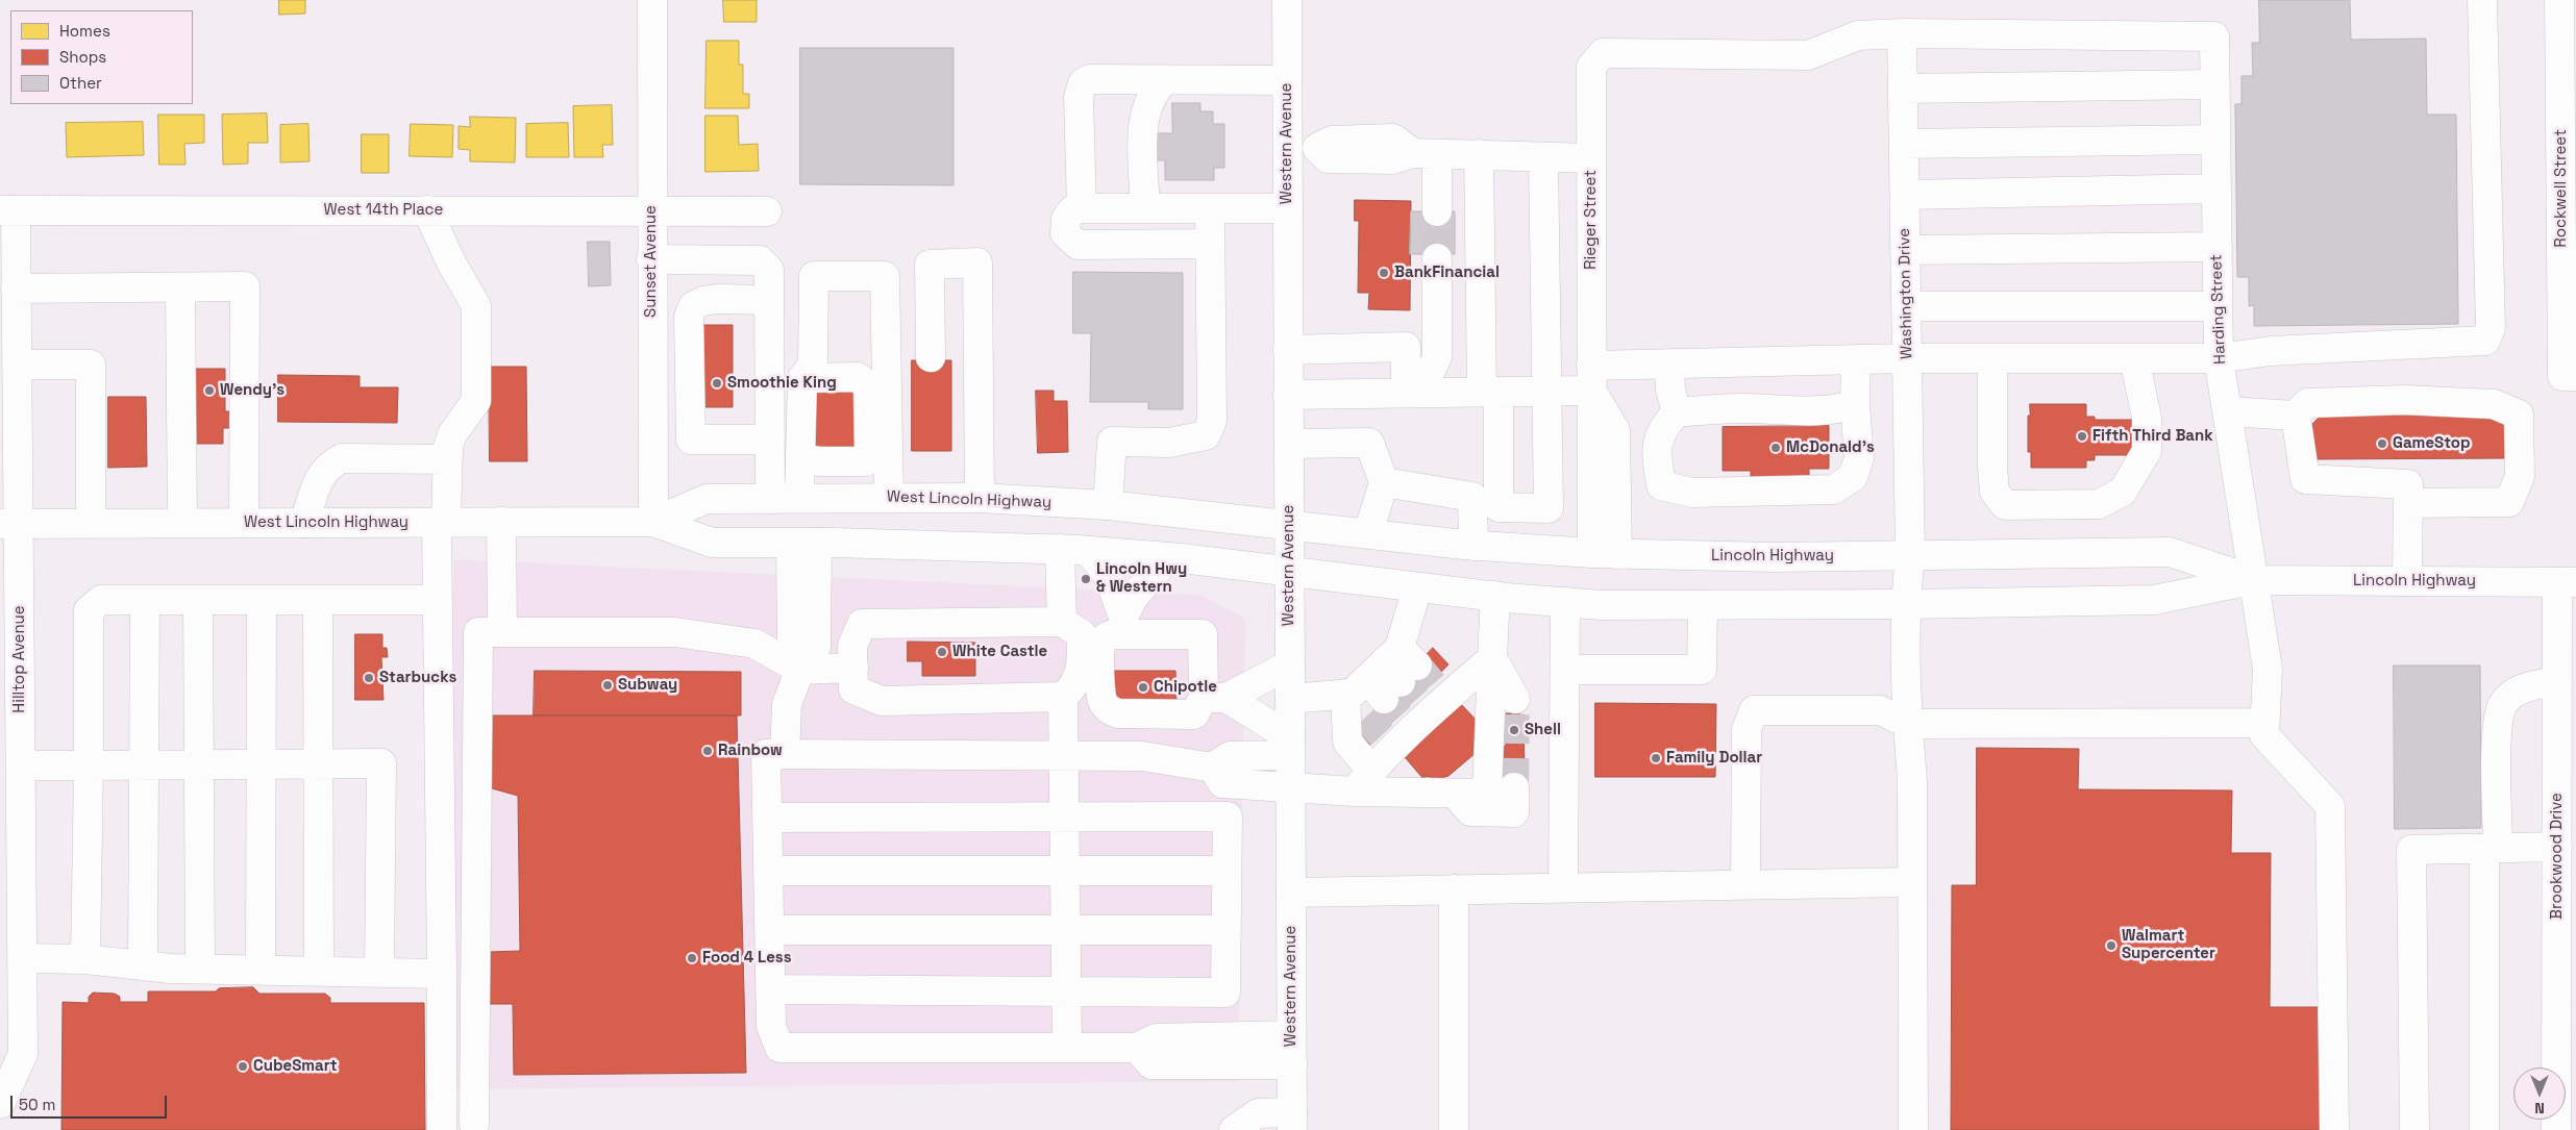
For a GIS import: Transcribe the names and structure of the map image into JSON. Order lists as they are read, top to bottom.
{
  "streets": {
    "street": [
      "Western Avenue",
      "Rockwell Street",
      "West 14th Place",
      "Rieger Street",
      "Sunset Avenue",
      "Washington Drive",
      "Harding Street",
      "West Lincoln Highway",
      "Lincoln Highway",
      "Hilltop Avenue",
      "Brookwood Drive"
    ]
  },
  "crossings": [
    ["Western Avenue", "West Lincoln Highway"],
    ["Western Avenue", "Lincoln Highway"],
    ["West 14th Place", "Sunset Avenue"],
    ["West 14th Place", "Hilltop Avenue"],
    ["Rieger Street", "Washington Drive"],
    ["Rieger Street", "Harding Street"],
    ["Sunset Avenue", "West Lincoln Highway"],
    ["Washington Drive", "Harding Street"],
    ["Washington Drive", "Lincoln Highway"],
    ["Harding Street", "Lincoln Highway"],
    ["West Lincoln Highway", "Lincoln Highway"],
    ["West Lincoln Highway", "Hilltop Avenue"],
    ["Lincoln Highway", "Brookwood Drive"]
  ],
  "places": [
    "BankFinancial",
    "Smoothie King",
    "Wendy's",
    "Fifth Third Bank",
    "GameStop",
    "McDonald's",
    "Lincoln Hwy & Western",
    "White Castle",
    "Starbucks",
    "Subway",
    "Chipotle",
    "Shell",
    "Rainbow",
    "Family Dollar",
    "Walmart Supercenter",
    "Food 4 Less",
    "CubeSmart"
  ],
  "legend": ["Homes", "Shops", "Other"],
  "scale_bar": "50 m",
  "north": "bottom"
}
